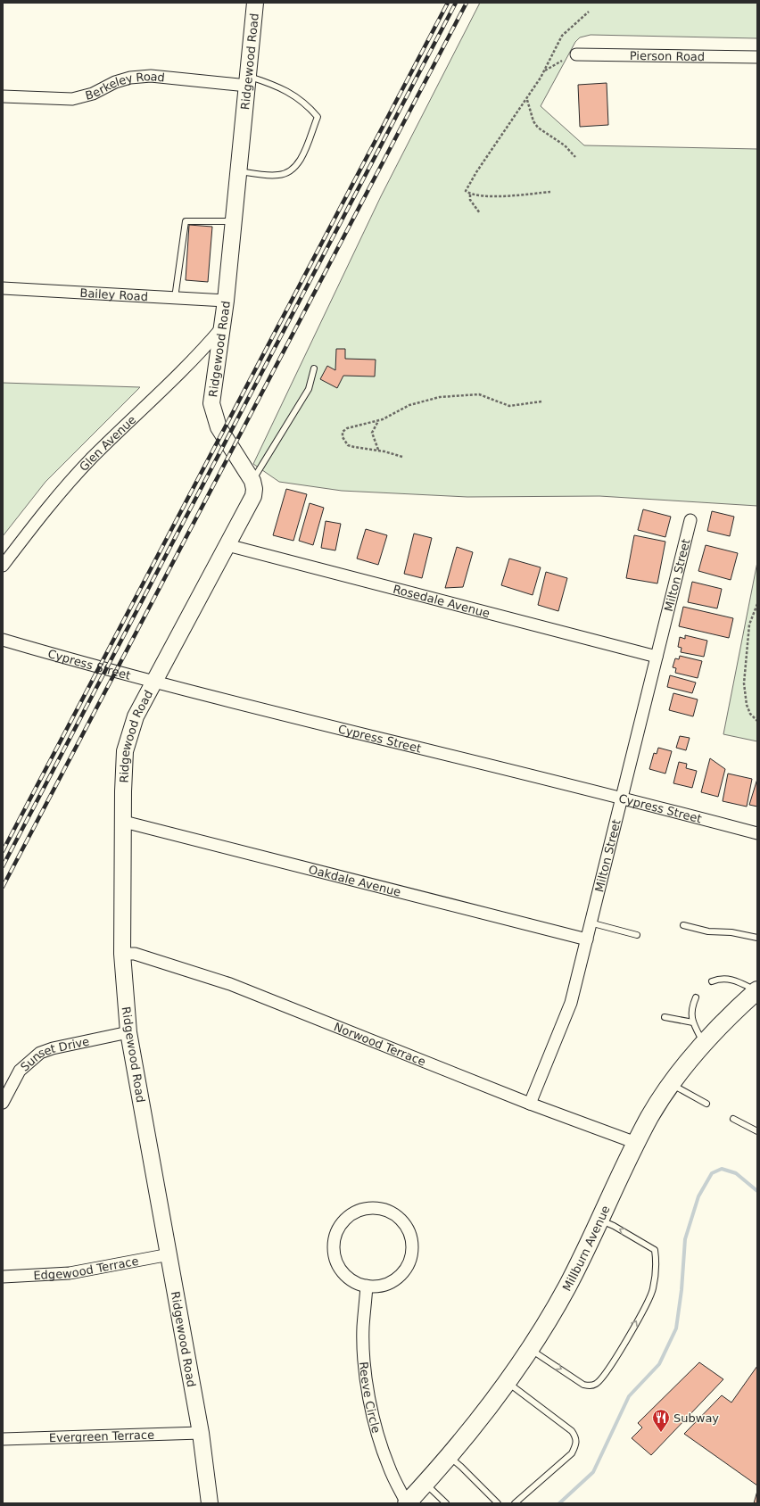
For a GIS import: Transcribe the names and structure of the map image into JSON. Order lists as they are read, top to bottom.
{
  "streets": {
    "main road": ["Millburn Avenue"],
    "street": [
      "Pierson Road",
      "Ridgewood Road",
      "Berkeley Road",
      "Bailey Road",
      "Glen Avenue",
      "Milton Street",
      "Rosedale Avenue",
      "Cypress Street",
      "Oakdale Avenue",
      "Norwood Terrace",
      "Sunset Drive",
      "Edgewood Terrace",
      "Reeve Circle",
      "Evergreen Terrace"
    ]
  },
  "crossings": [
    ["Ridgewood Road", "Berkeley Road"],
    ["Ridgewood Road", "Bailey Road"],
    ["Ridgewood Road", "Glen Avenue"],
    ["Ridgewood Road", "Rosedale Avenue"],
    ["Ridgewood Road", "Cypress Street"],
    ["Ridgewood Road", "Oakdale Avenue"],
    ["Ridgewood Road", "Norwood Terrace"],
    ["Ridgewood Road", "Sunset Drive"],
    ["Ridgewood Road", "Edgewood Terrace"],
    ["Ridgewood Road", "Evergreen Terrace"],
    ["Milton Street", "Rosedale Avenue"],
    ["Milton Street", "Cypress Street"],
    ["Milton Street", "Oakdale Avenue"],
    ["Milton Street", "Norwood Terrace"],
    ["Norwood Terrace", "Millburn Avenue"],
    ["Millburn Avenue", "Reeve Circle"]
  ],
  "places": {
    "restaurant": ["Subway"]
  }
}
